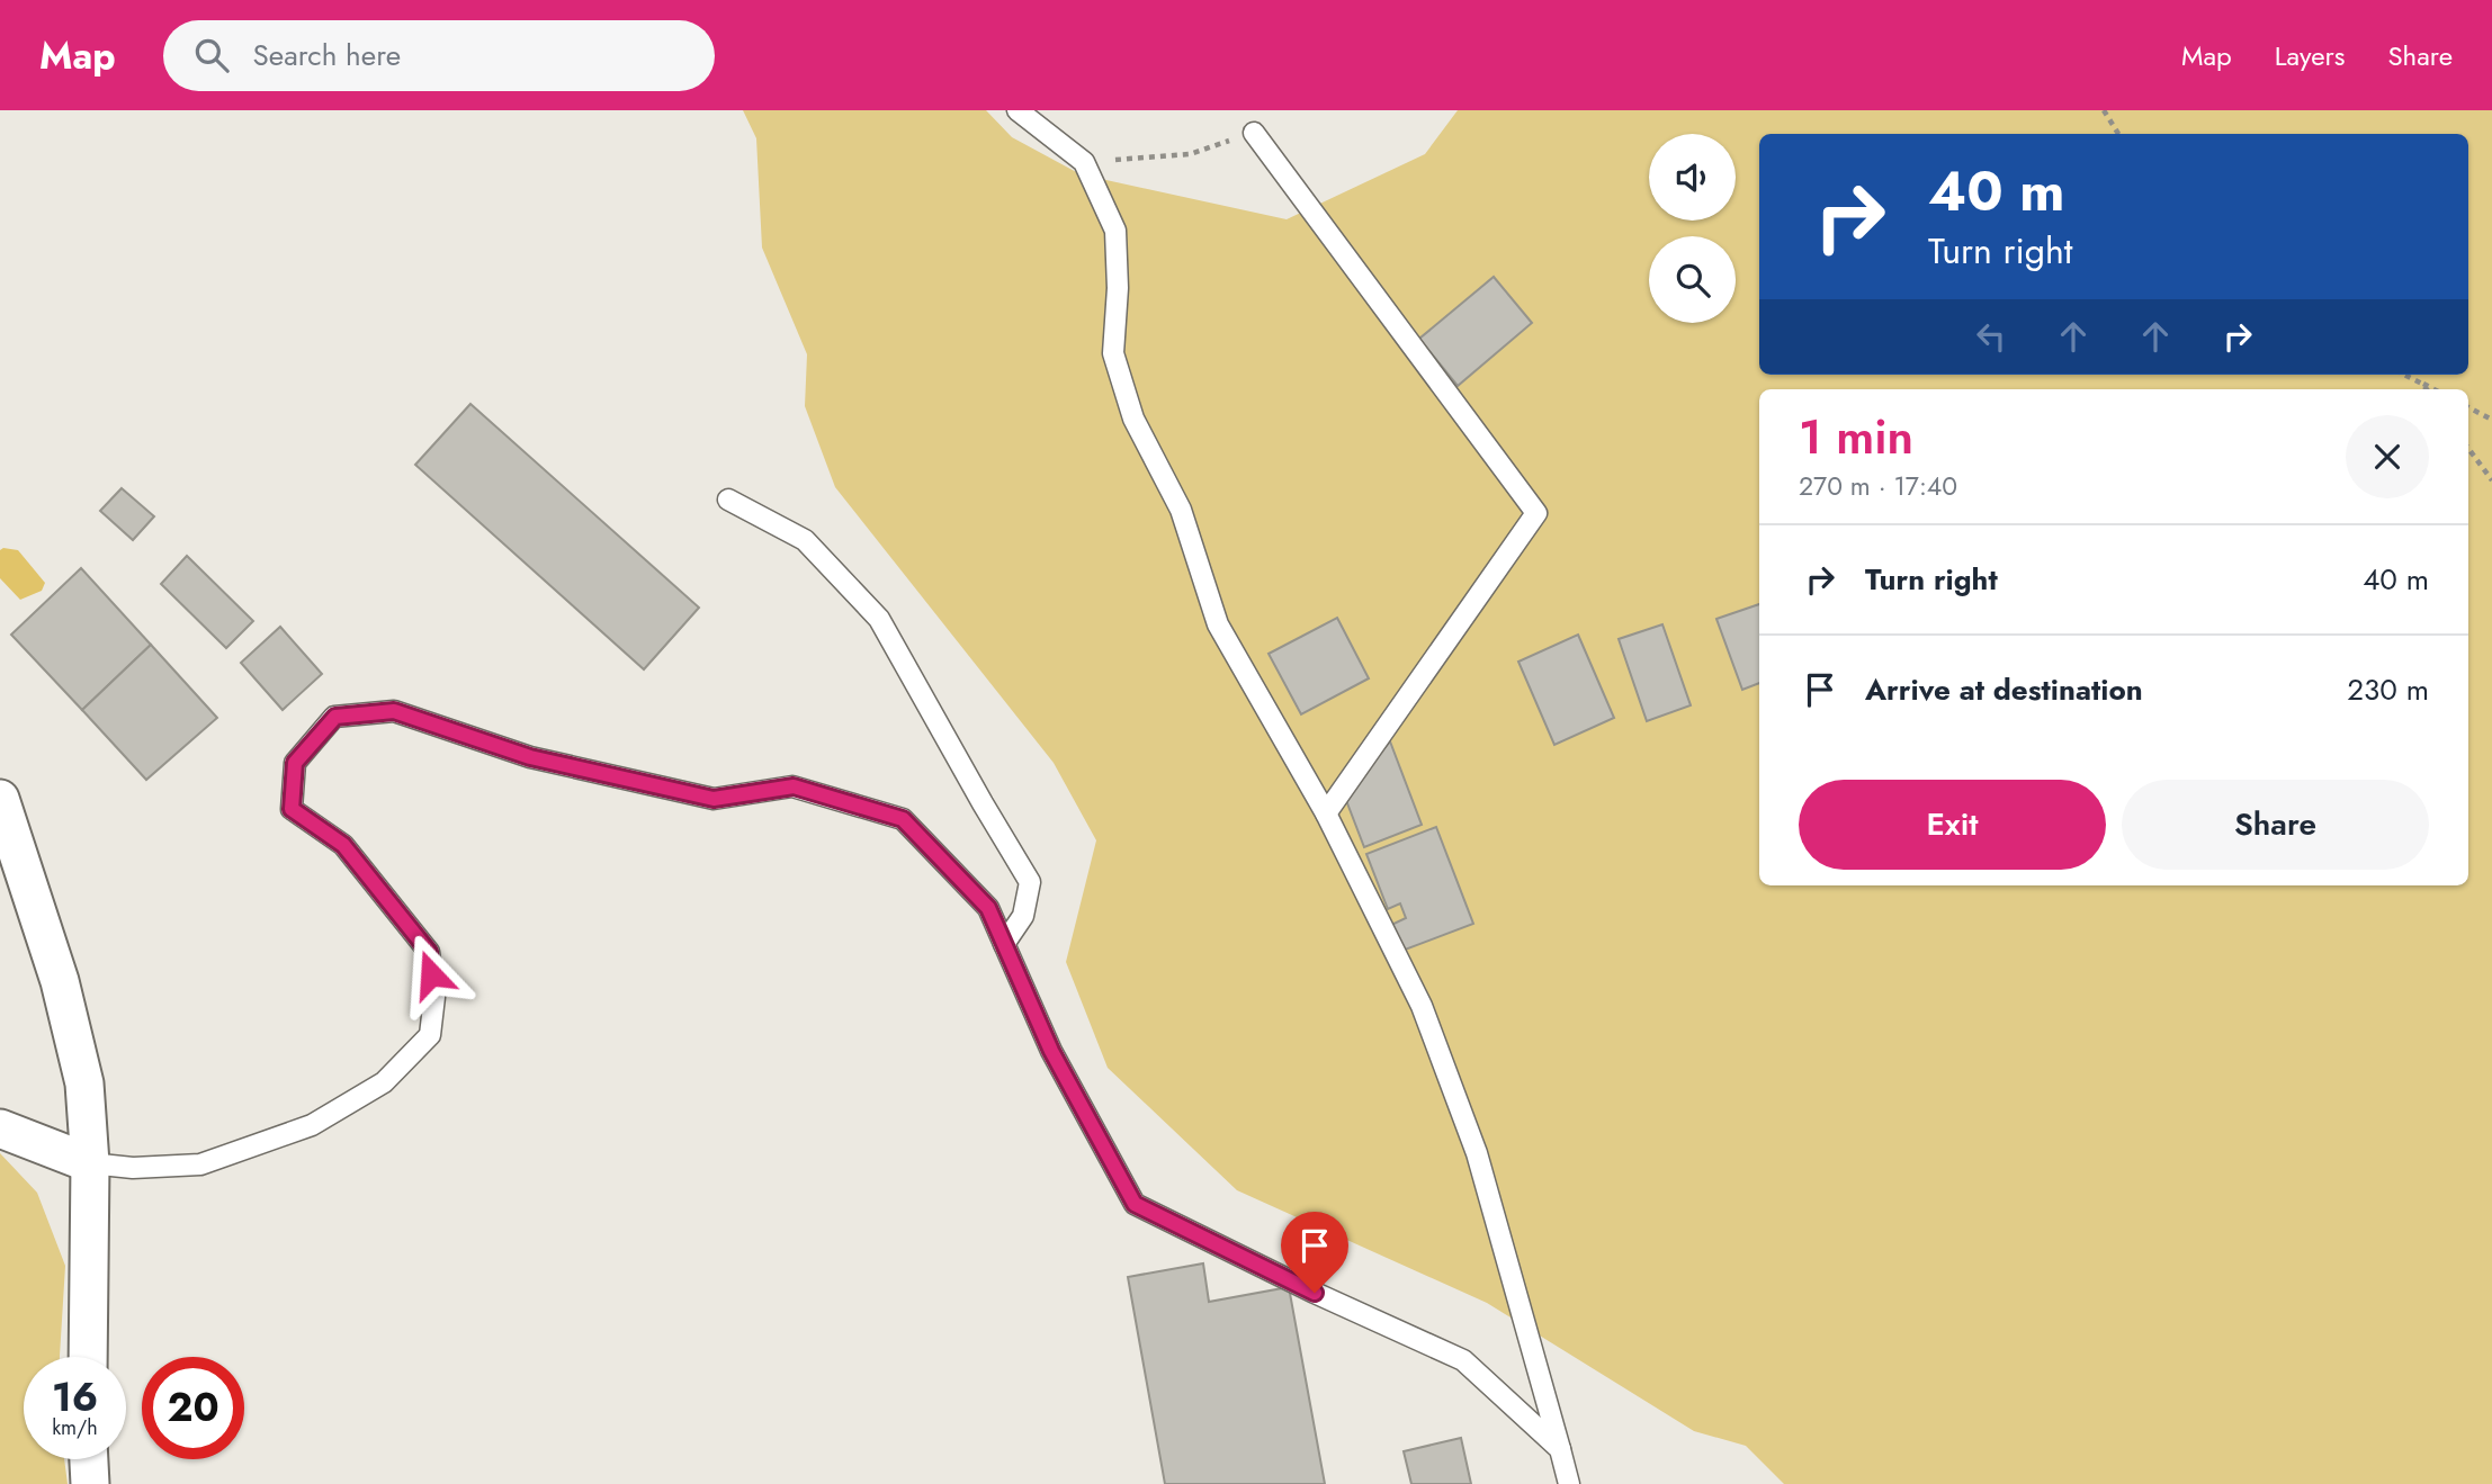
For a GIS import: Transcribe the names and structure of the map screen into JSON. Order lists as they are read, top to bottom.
{
  "page": {
    "header": "Map",
    "search": "Search here",
    "nav": ["Map", "Layers", "Share"],
    "turn": ["40 m", "Turn right"],
    "heading": ["1 min", "270 m · 17:40"],
    "list": [
      {
        "name": "Turn right",
        "value": "40 m"
      },
      {
        "name": "Arrive at destination",
        "value": "230 m"
      }
    ],
    "buttons": ["Exit", "Share"],
    "speed": "16 km/h",
    "limit": "20"
  }
}
